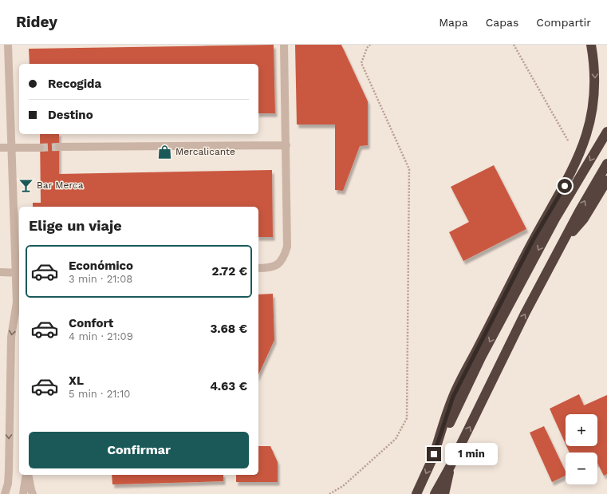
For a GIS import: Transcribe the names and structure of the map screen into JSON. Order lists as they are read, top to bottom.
{
  "places": {
    "shop": ["Mercalicante"],
    "bar": ["Bar Merca"]
  },
  "page": {
    "header": "Ridey",
    "nav": ["Mapa", "Capas", "Compartir"],
    "banner": ["Recogida", "Destino"],
    "heading": "Elige un viaje",
    "list": [
      {
        "name": "Económico",
        "note": "3 min · 21:08",
        "value": "2.72 €"
      },
      {
        "name": "Confort",
        "note": "4 min · 21:09",
        "value": "3.68 €"
      },
      {
        "name": "XL",
        "note": "5 min · 21:10",
        "value": "4.63 €"
      }
    ],
    "map_buttons": ["+", "−"],
    "buttons": "Confirmar",
    "bubble": "1 min"
  }
}
